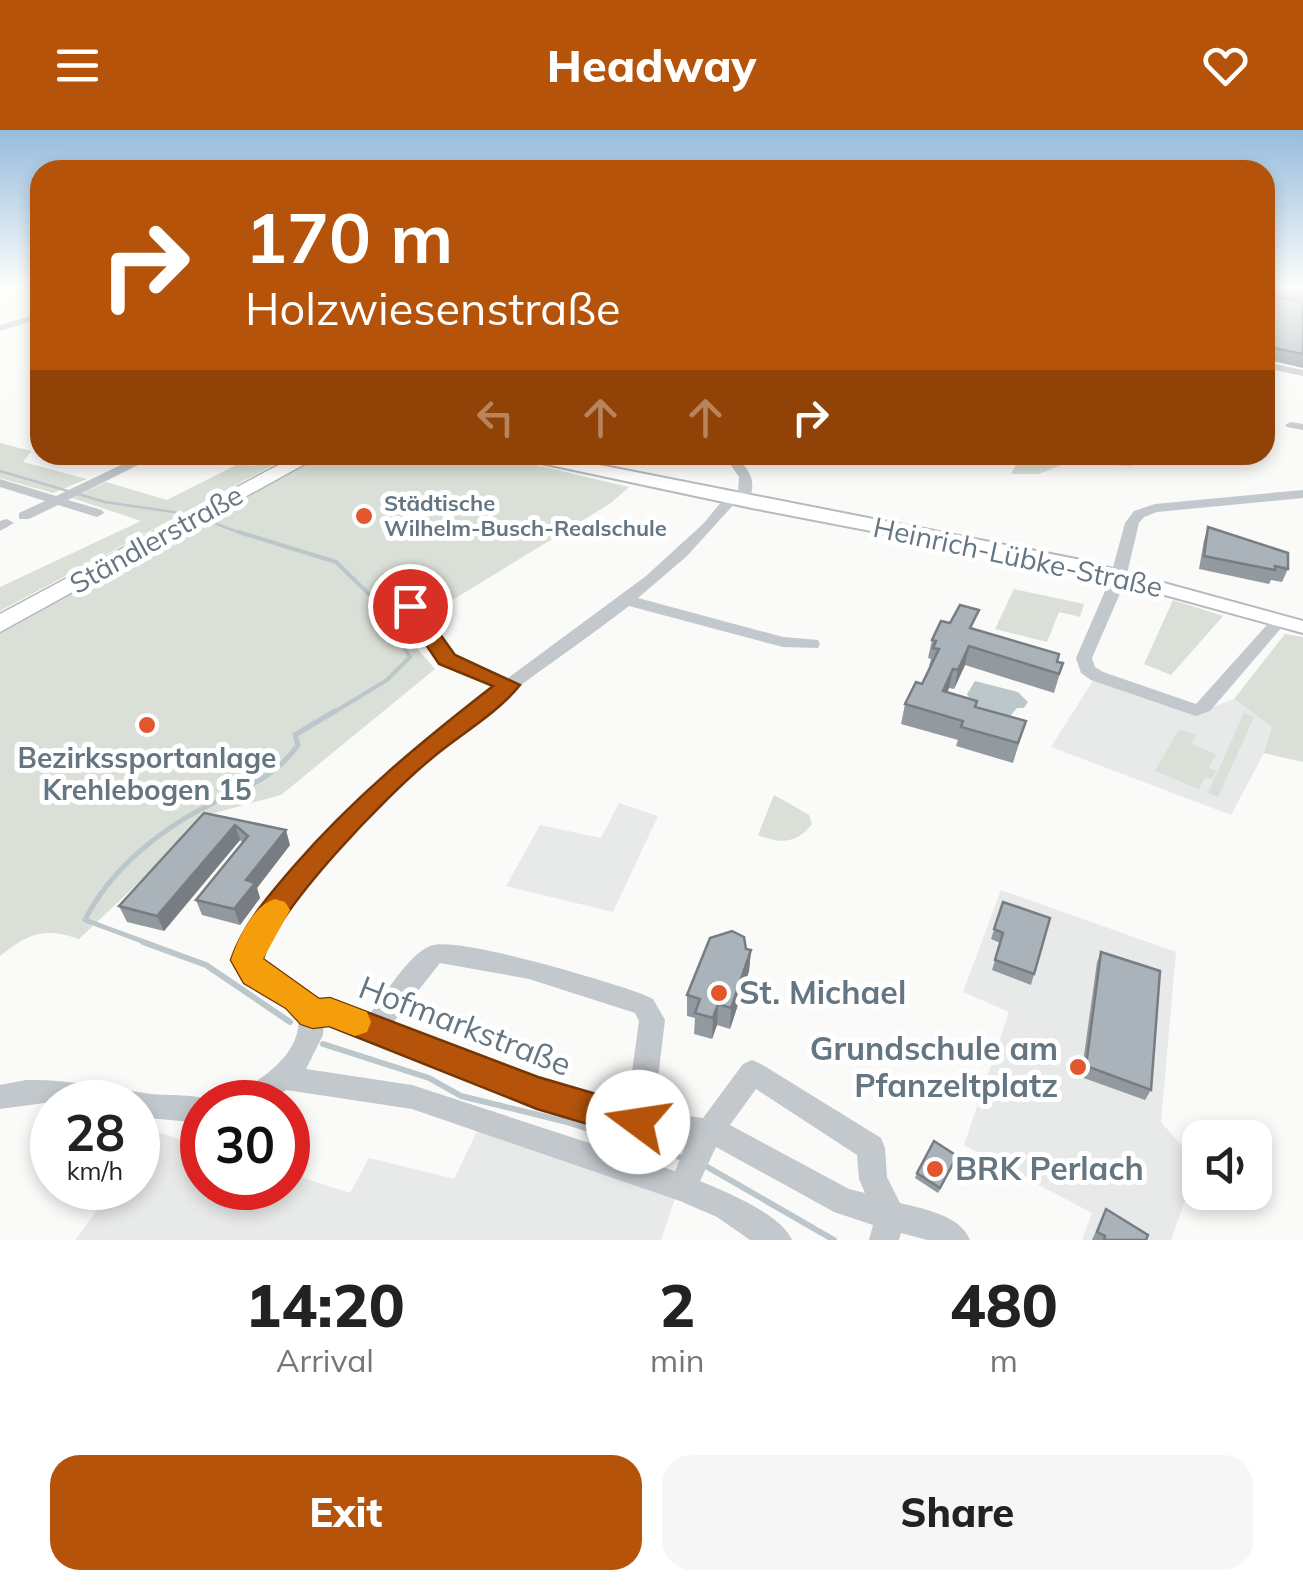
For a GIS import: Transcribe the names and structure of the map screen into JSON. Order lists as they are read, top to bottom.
{
  "streets": {
    "highway": ["Ständlerstraße"],
    "main road": ["Heinrich-Lübke-Straße"],
    "street": ["Hofmarkstraße"]
  },
  "places": [
    "Städtische Wilhelm-Busch-Realschule",
    "Bezirkssportanlage Krehlebogen 15",
    "St. Michael",
    "Grundschule am Pfanzeltplatz",
    "BRK Perlach"
  ],
  "page": {
    "header": "Headway",
    "turn": ["170 m", "Holzwiesenstraße"],
    "speed": "28 km/h",
    "limit": "30",
    "eta": [
      "14:20",
      "Arrival",
      "2",
      "min",
      "480",
      "m"
    ],
    "buttons": ["Exit", "Share"]
  }
}
